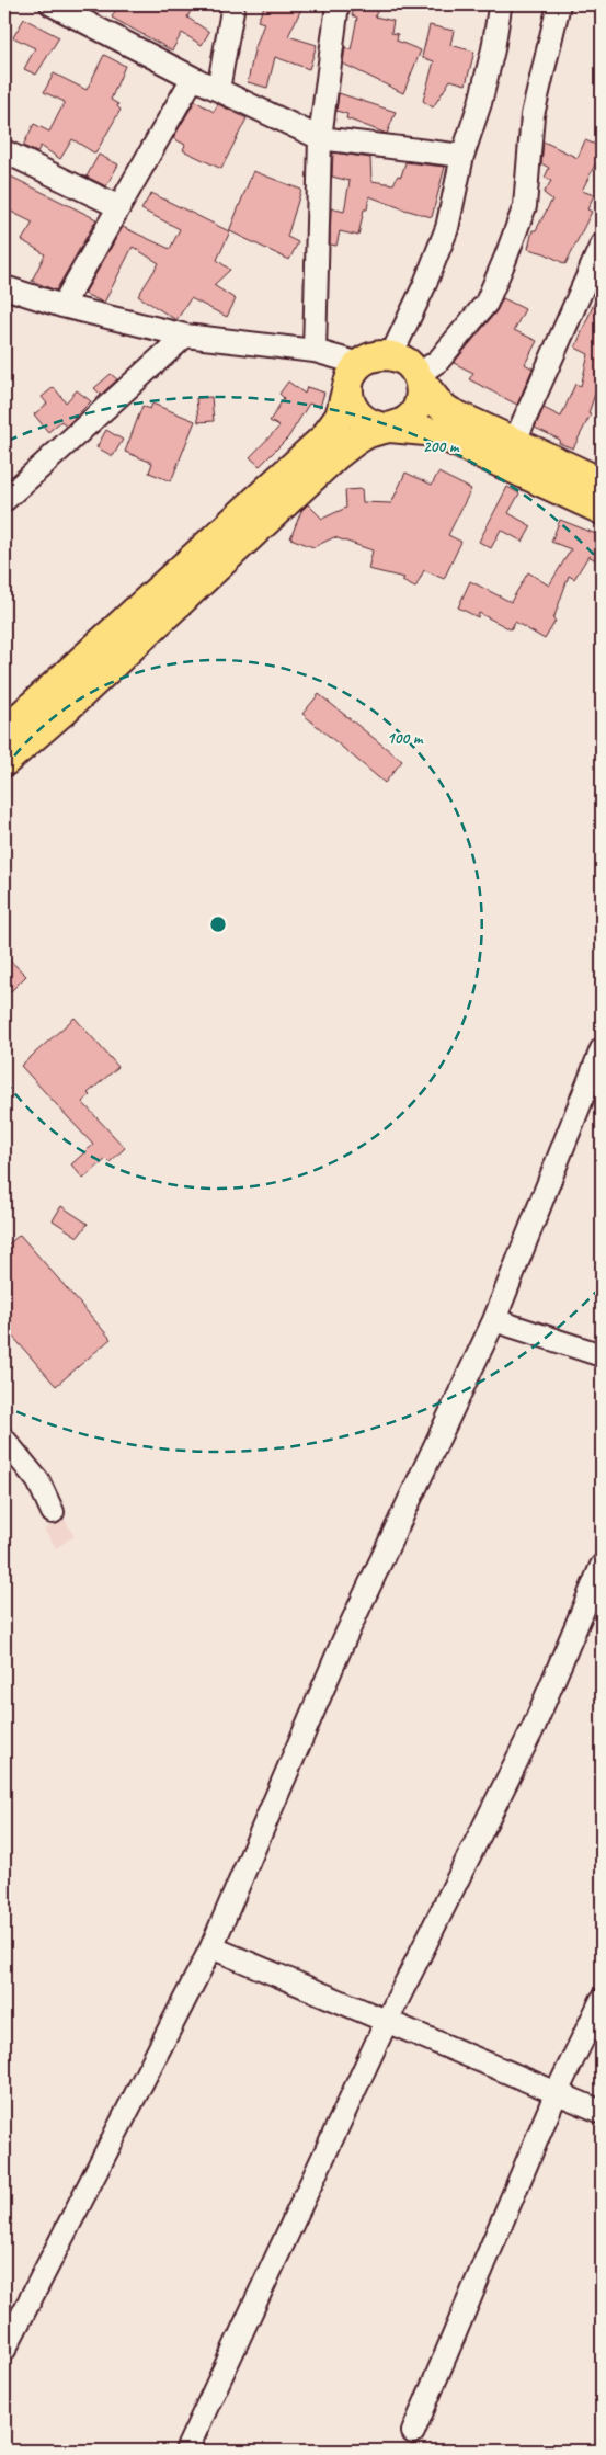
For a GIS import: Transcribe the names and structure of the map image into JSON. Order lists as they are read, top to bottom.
{
  "rings": ["200 m", "100 m"]
}
